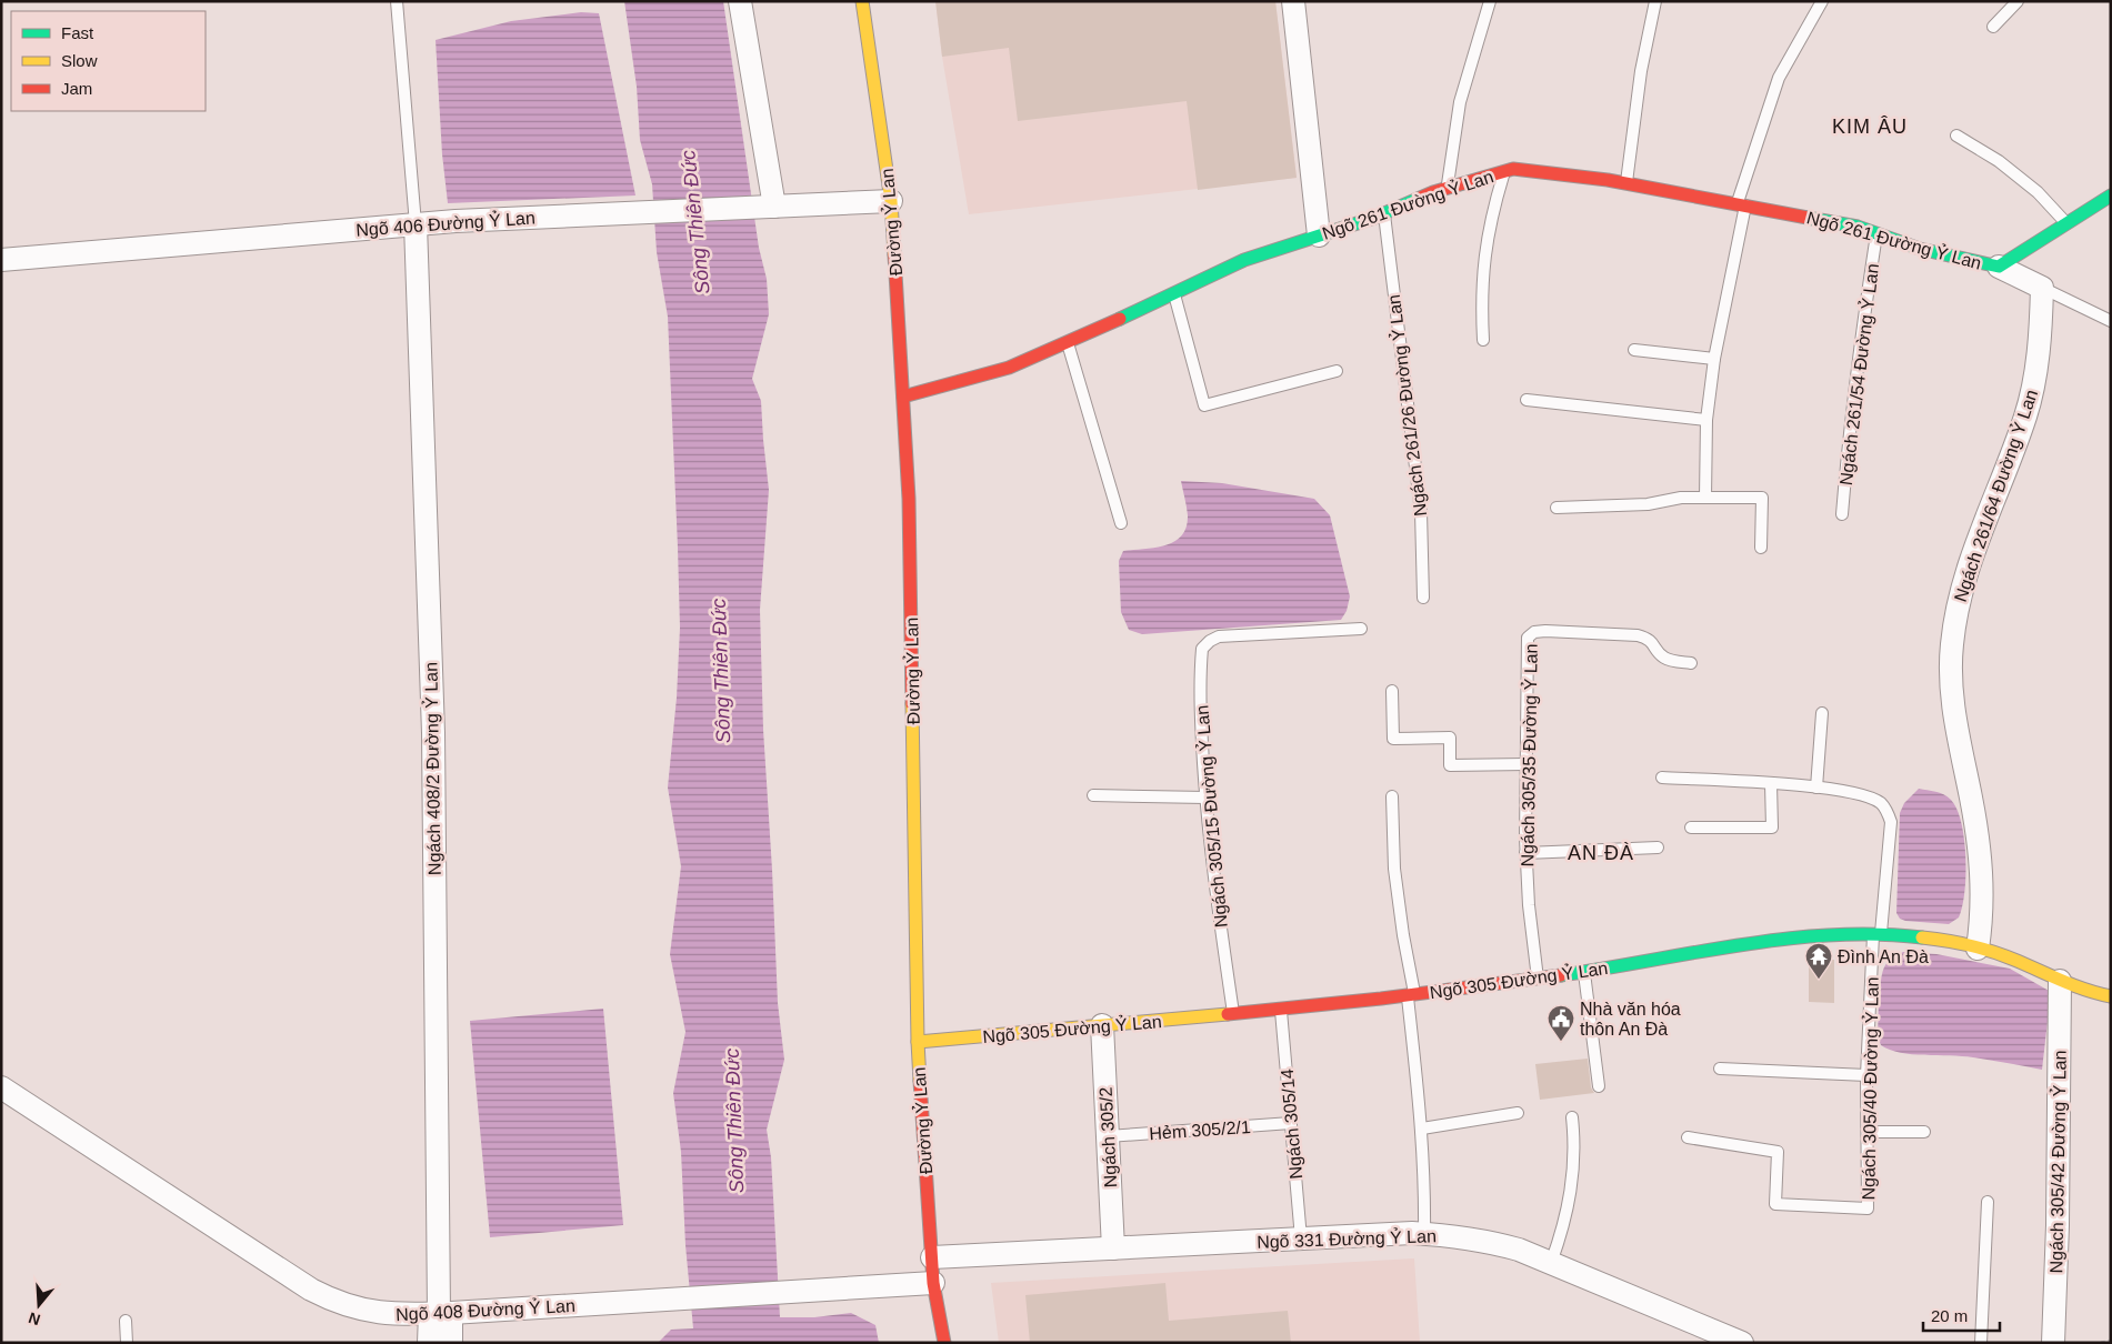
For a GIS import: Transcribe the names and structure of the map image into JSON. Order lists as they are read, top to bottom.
{
  "streets": {
    "street": [
      "Ngõ 261 Đường Ỷ Lan",
      "Đường Ỷ Lan",
      "Ngõ 406 Đường Ỷ Lan",
      "Ngách 261/64 Đường Ỷ Lan",
      "Ngách 408/2 Đường Ỷ Lan",
      "Ngõ 305 Đường Ỷ Lan",
      "Ngách 305/2",
      "Ngách 305/42 Đường Ỷ Lan",
      "Ngõ 331 Đường Ỷ Lan",
      "Ngõ 408 Đường Ỷ Lan"
    ],
    "lane": [
      "Ngách 261/54 Đường Ỷ Lan",
      "Ngách 261/26 Đường Ỷ Lan",
      "Ngách 305/35 Đường Ỷ Lan",
      "Ngách 305/15 Đường Ỷ Lan",
      "Ngách 305/40 Đường Ỷ Lan",
      "Ngách 305/14",
      "Hẻm 305/2/1"
    ]
  },
  "crossings": [
    ["Ngõ 261 Đường Ỷ Lan", "Đường Ỷ Lan"],
    ["Ngõ 261 Đường Ỷ Lan", "Ngách 261/54 Đường Ỷ Lan"],
    ["Ngõ 261 Đường Ỷ Lan", "Ngách 261/26 Đường Ỷ Lan"],
    ["Đường Ỷ Lan", "Ngõ 406 Đường Ỷ Lan"],
    ["Đường Ỷ Lan", "Ngõ 305 Đường Ỷ Lan"],
    ["Đường Ỷ Lan", "Ngõ 331 Đường Ỷ Lan"],
    ["Đường Ỷ Lan", "Ngõ 408 Đường Ỷ Lan"],
    ["Ngõ 406 Đường Ỷ Lan", "Ngách 408/2 Đường Ỷ Lan"],
    ["Ngách 261/64 Đường Ỷ Lan", "Ngõ 305 Đường Ỷ Lan"],
    ["Ngách 305/35 Đường Ỷ Lan", "Ngõ 305 Đường Ỷ Lan"],
    ["Ngách 408/2 Đường Ỷ Lan", "Ngõ 408 Đường Ỷ Lan"],
    ["Ngách 305/15 Đường Ỷ Lan", "Ngõ 305 Đường Ỷ Lan"],
    ["Ngõ 305 Đường Ỷ Lan", "Ngách 305/40 Đường Ỷ Lan"],
    ["Ngõ 305 Đường Ỷ Lan", "Ngách 305/14"],
    ["Ngõ 305 Đường Ỷ Lan", "Ngách 305/2"],
    ["Ngõ 305 Đường Ỷ Lan", "Ngách 305/42 Đường Ỷ Lan"],
    ["Ngách 305/14", "Hẻm 305/2/1"],
    ["Ngách 305/14", "Ngõ 331 Đường Ỷ Lan"],
    ["Hẻm 305/2/1", "Ngách 305/2"],
    ["Ngách 305/2", "Ngõ 331 Đường Ỷ Lan"]
  ],
  "districts": ["KIM ÂU", "AN ĐÀ"],
  "water": ["Sông Thiên Đức"],
  "places": {
    "temple": ["Đình An Đà"],
    "public building": ["Nhà văn hóa thôn An Đà"]
  },
  "legend": ["Fast", "Slow", "Jam"],
  "scale_bar": "20 m",
  "north": "bottom"
}
